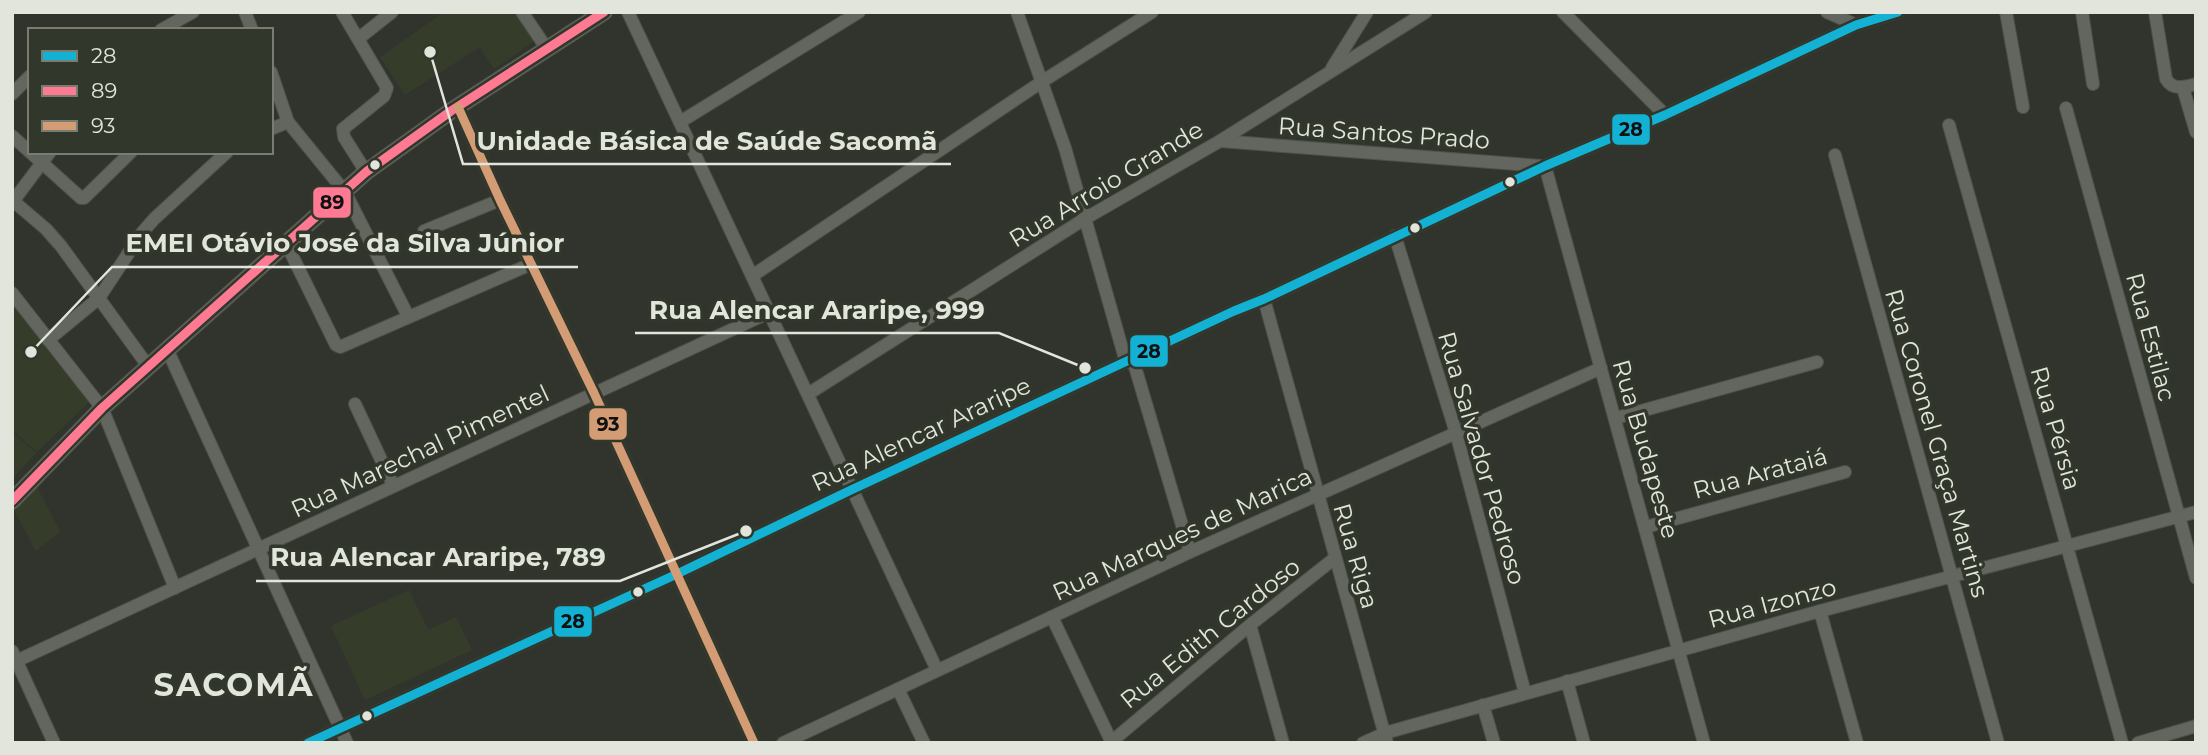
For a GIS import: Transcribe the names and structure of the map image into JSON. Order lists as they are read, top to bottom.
{
  "streets": {
    "street": [
      "Rua Santos Prado",
      "Rua Arroio Grande",
      "Rua Estilac",
      "Rua Pérsia",
      "Rua Alencar Araripe",
      "Rua Coronel Graça Martins",
      "Rua Budapeste",
      "Rua Marechal Pimentel",
      "Rua Salvador Pedroso",
      "Rua Arataiá",
      "Rua Marques de Marica",
      "Rua Riga",
      "Rua Izonzo",
      "Rua Edith Cardoso"
    ]
  },
  "crossings": [
    ["Rua Santos Prado", "Rua Arroio Grande"],
    ["Rua Santos Prado", "Rua Alencar Araripe"],
    ["Rua Santos Prado", "Rua Budapeste"],
    ["Rua Estilac", "Rua Izonzo"],
    ["Rua Pérsia", "Rua Izonzo"],
    ["Rua Alencar Araripe", "Rua Budapeste"],
    ["Rua Alencar Araripe", "Rua Salvador Pedroso"],
    ["Rua Alencar Araripe", "Rua Riga"],
    ["Rua Coronel Graça Martins", "Rua Izonzo"],
    ["Rua Budapeste", "Rua Arataiá"],
    ["Rua Budapeste", "Rua Marques de Marica"],
    ["Rua Budapeste", "Rua Izonzo"],
    ["Rua Salvador Pedroso", "Rua Marques de Marica"],
    ["Rua Salvador Pedroso", "Rua Izonzo"],
    ["Rua Marques de Marica", "Rua Riga"],
    ["Rua Riga", "Rua Izonzo"],
    ["Rua Riga", "Rua Edith Cardoso"]
  ],
  "districts": ["SACOMÃ"],
  "places": [
    "Unidade Básica de Saúde Sacomã",
    "EMEI Otávio José da Silva Júnior",
    "Rua Alencar Araripe, 999",
    "Rua Alencar Araripe, 789"
  ],
  "lines": ["transit line 28", "transit line 89", "transit line 93"],
  "legend": ["28", "89", "93"]
}
